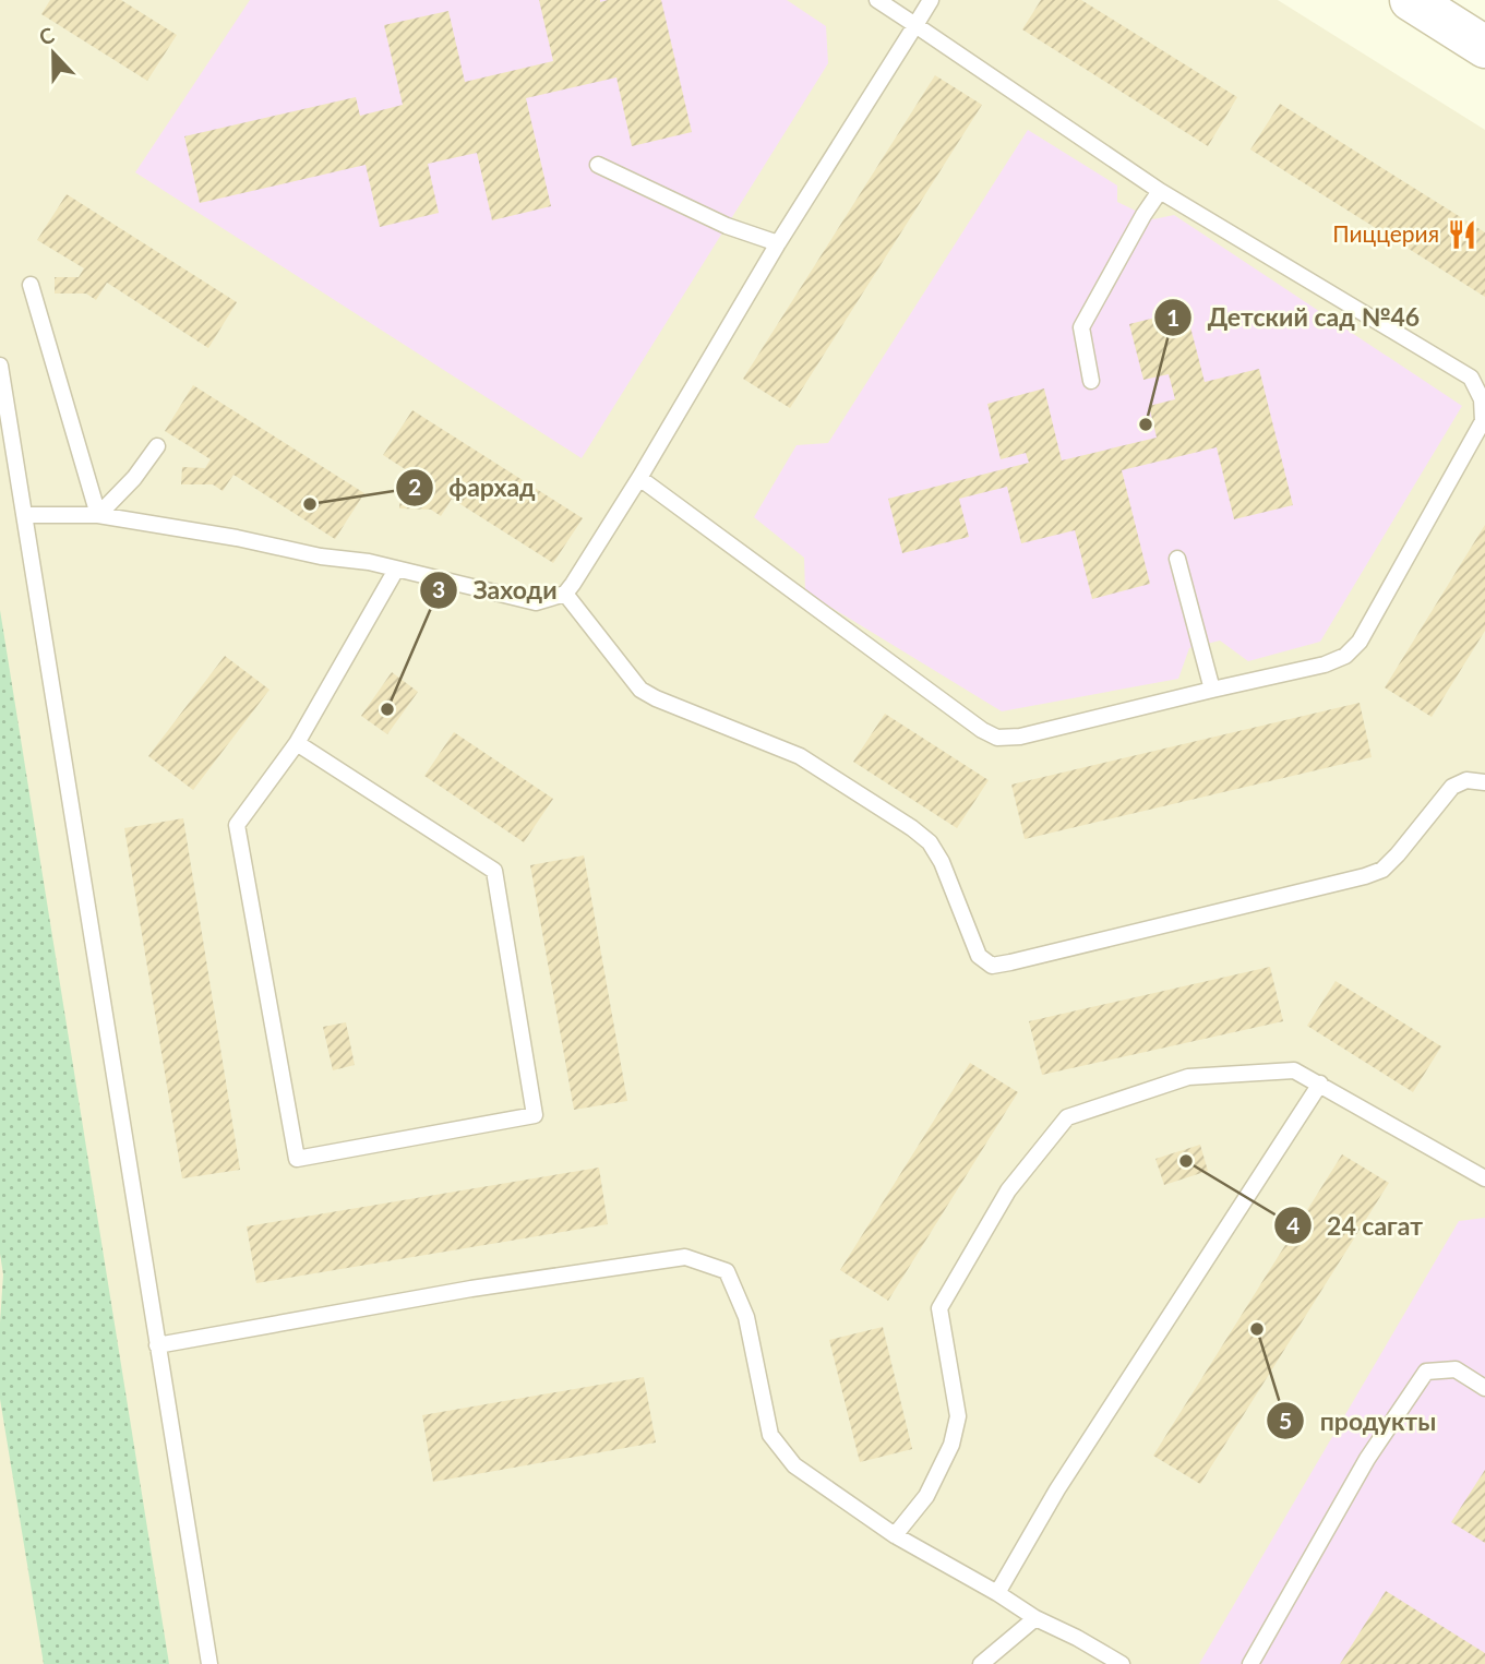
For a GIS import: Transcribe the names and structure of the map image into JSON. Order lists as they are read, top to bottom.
{
  "places": {
    "restaurant": ["Пиццерия"],
    "other": [
      "Детский сад №46",
      "фархад",
      "Заходи",
      "24 сагат",
      "продукты"
    ]
  },
  "north": "top"
}
